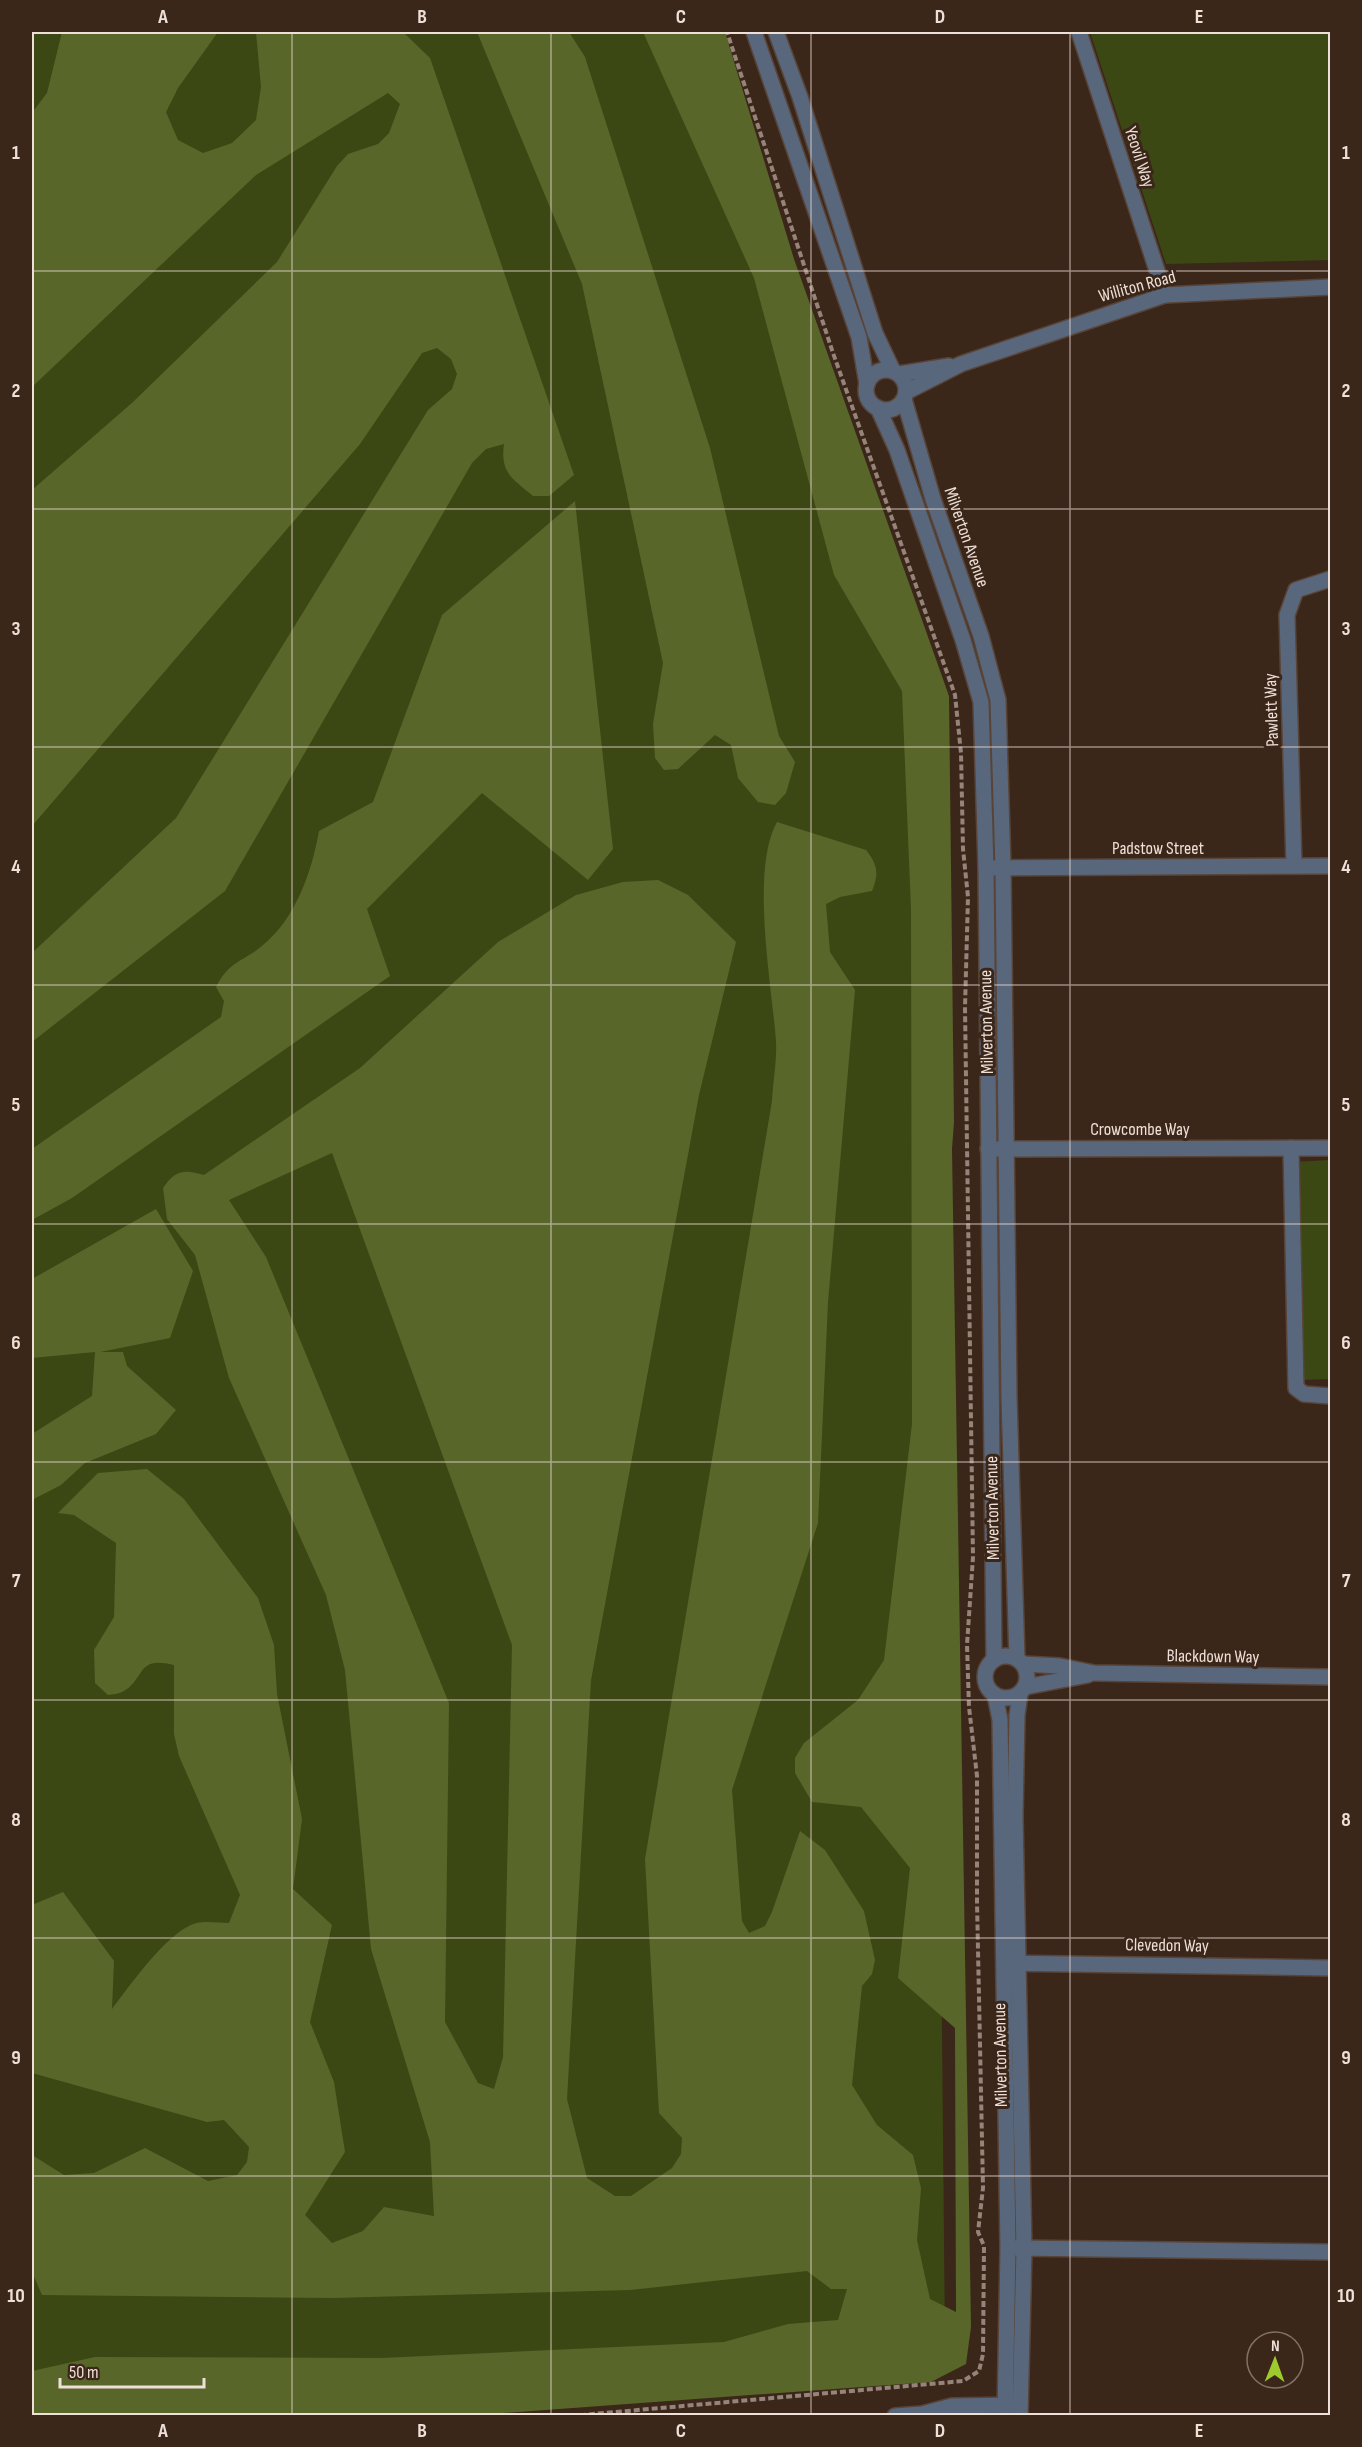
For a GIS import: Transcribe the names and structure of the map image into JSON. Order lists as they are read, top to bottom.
{
  "streets": {
    "street": [
      "Yeovil Way",
      "Williton Road",
      "Milverton Avenue",
      "Pawlett Way",
      "Padstow Street",
      "Crowcombe Way",
      "Blackdown Way",
      "Clevedon Way"
    ]
  },
  "crossings": [
    ["Yeovil Way", "Williton Road"],
    ["Williton Road", "Milverton Avenue"],
    ["Milverton Avenue", "Padstow Street"],
    ["Milverton Avenue", "Crowcombe Way"],
    ["Milverton Avenue", "Blackdown Way"],
    ["Milverton Avenue", "Clevedon Way"],
    ["Pawlett Way", "Padstow Street"]
  ],
  "scale_bar": "50 m",
  "north": "top",
  "grid": {
    "columns": [
      "A",
      "B",
      "C",
      "D",
      "E"
    ],
    "rows": [
      "1",
      "2",
      "3",
      "4",
      "5",
      "6",
      "7",
      "8",
      "9",
      "10"
    ]
  }
}
